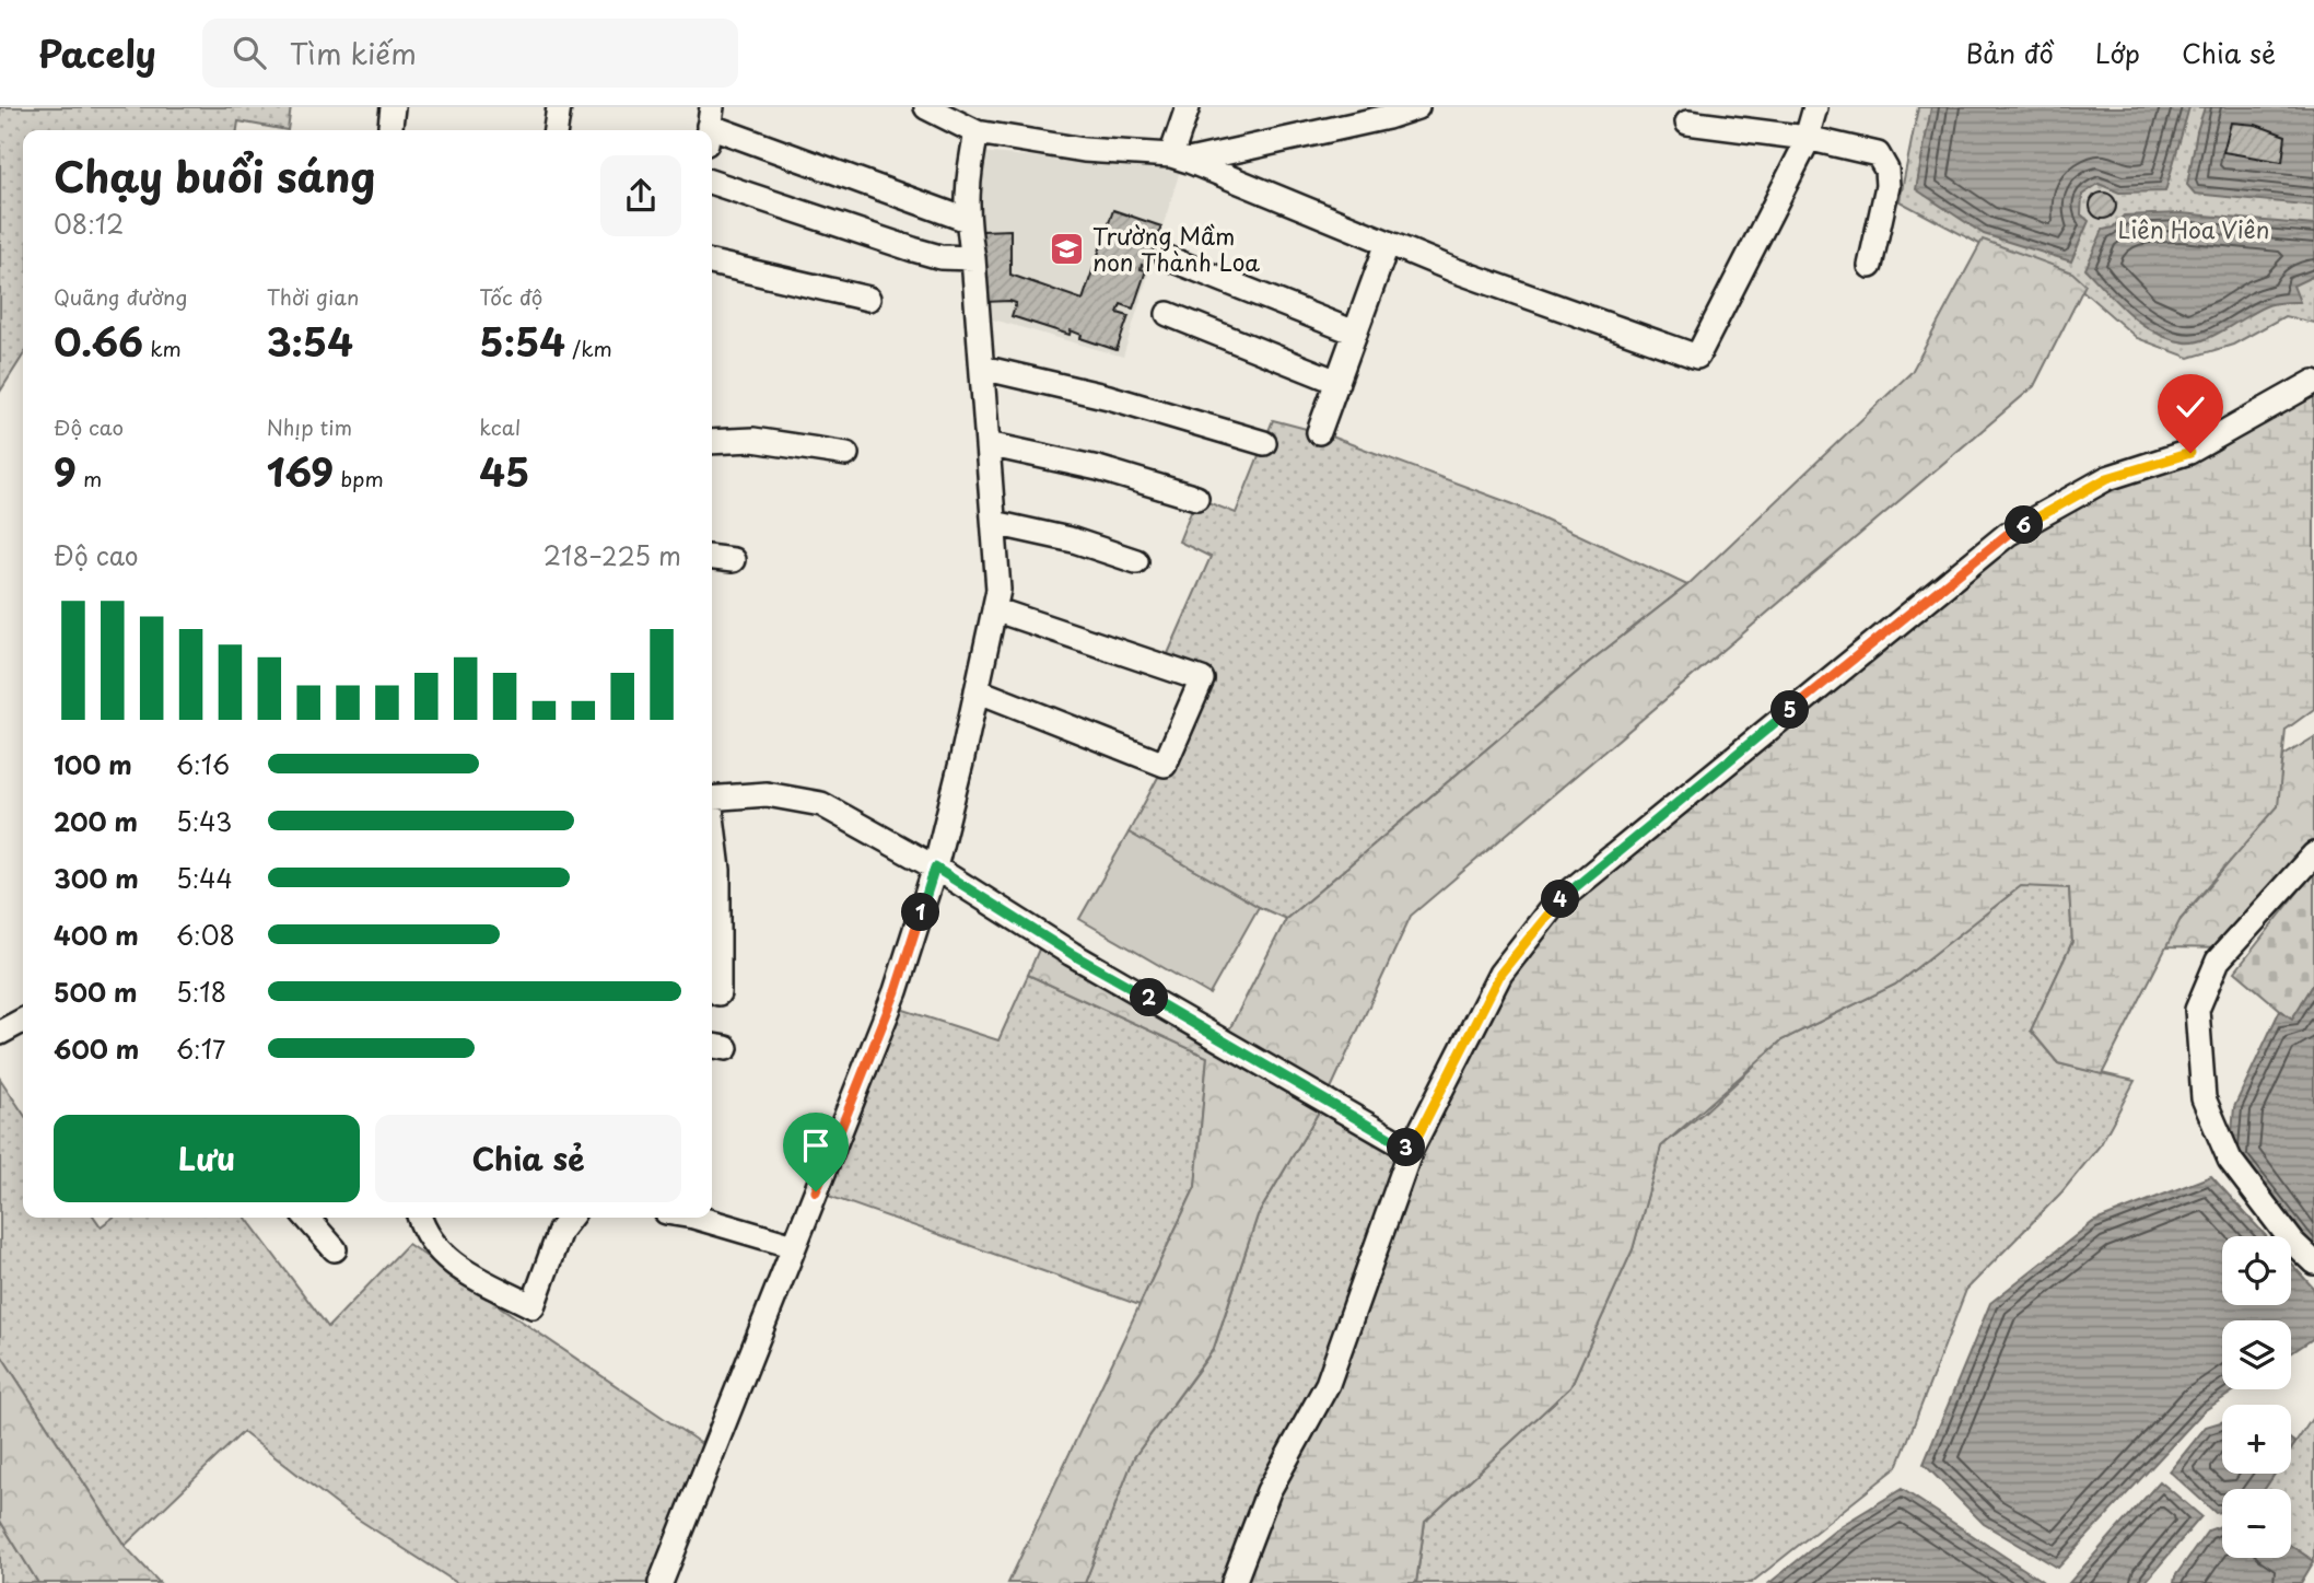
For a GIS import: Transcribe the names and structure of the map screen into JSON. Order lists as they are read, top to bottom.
{
  "parks": ["Liên Hoa Viên"],
  "places": {
    "school or university": ["Trường Mầm non Thành Loa"]
  },
  "page": {
    "header": "Pacely",
    "search": "Tìm kiếm",
    "nav": ["Bản đồ", "Lớp", "Chia sẻ"],
    "heading": ["Chạy buổi sáng", "08:12"],
    "stats": [
      ["Quãng đường", "0.66 km"],
      ["Thời gian", "3:54"],
      ["Tốc độ", "5:54 /km"],
      ["Độ cao", "9 m"],
      ["Nhịp tim", "169 bpm"],
      ["kcal", "45"]
    ],
    "pins": [
      "6",
      "5",
      "4",
      "1",
      "2",
      "3"
    ],
    "chart": ["Độ cao", "218–225 m"],
    "list": [
      {
        "name": "100 m",
        "note": "6:16"
      },
      {
        "name": "200 m",
        "note": "5:43"
      },
      {
        "name": "300 m",
        "note": "5:44"
      },
      {
        "name": "400 m",
        "note": "6:08"
      },
      {
        "name": "500 m",
        "note": "5:18"
      },
      {
        "name": "600 m",
        "note": "6:17"
      }
    ],
    "buttons": ["Lưu", "Chia sẻ"],
    "map_buttons": ["+", "−"]
  }
}
